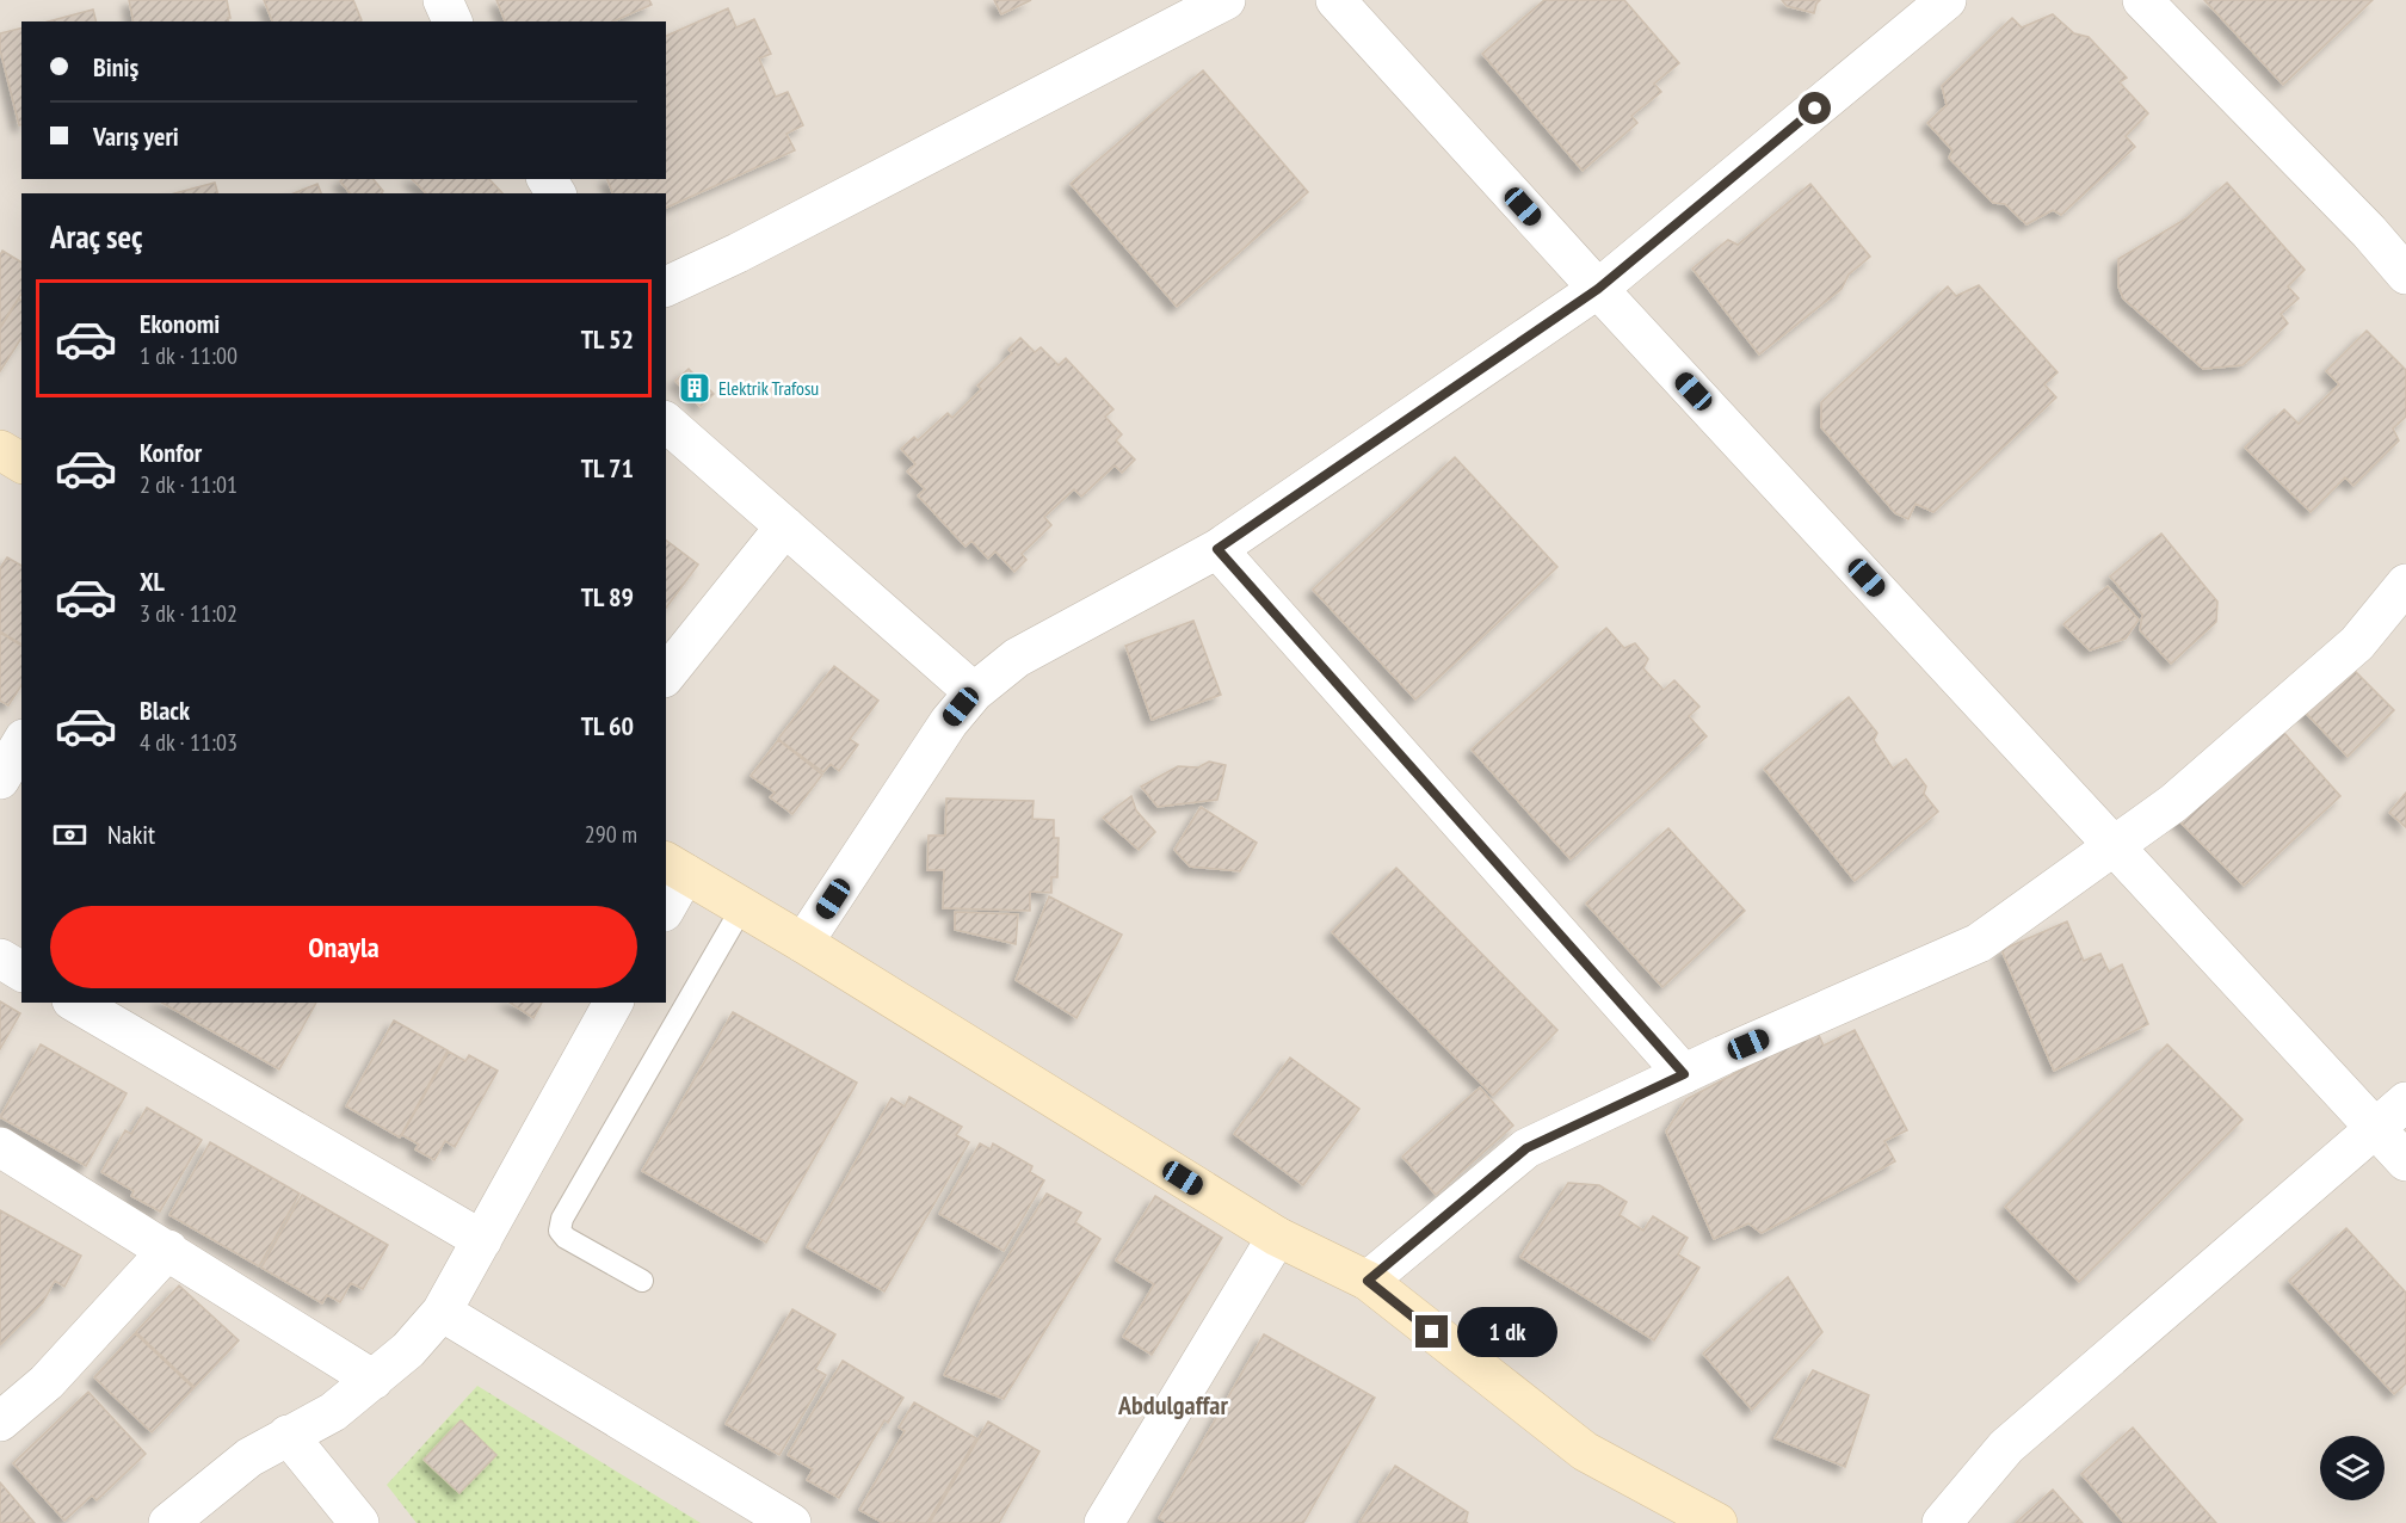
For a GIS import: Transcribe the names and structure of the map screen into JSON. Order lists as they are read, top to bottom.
{
  "districts": ["Abdulgaffar"],
  "places": {
    "building": ["Elektrik Trafosu"]
  },
  "page": {
    "banner": ["Biniş", "Varış yeri"],
    "heading": "Araç seç",
    "list": [
      {
        "name": "Ekonomi",
        "note": "1 dk · 11:00",
        "value": "TL 52"
      },
      {
        "name": "Konfor",
        "note": "2 dk · 11:01",
        "value": "TL 71"
      },
      {
        "name": "XL",
        "note": "3 dk · 11:02",
        "value": "TL 89"
      },
      {
        "name": "Black",
        "note": "4 dk · 11:03",
        "value": "TL 60"
      }
    ],
    "pay": ["Nakit", "290 m"],
    "buttons": "Onayla",
    "bubble": "1 dk"
  }
}
